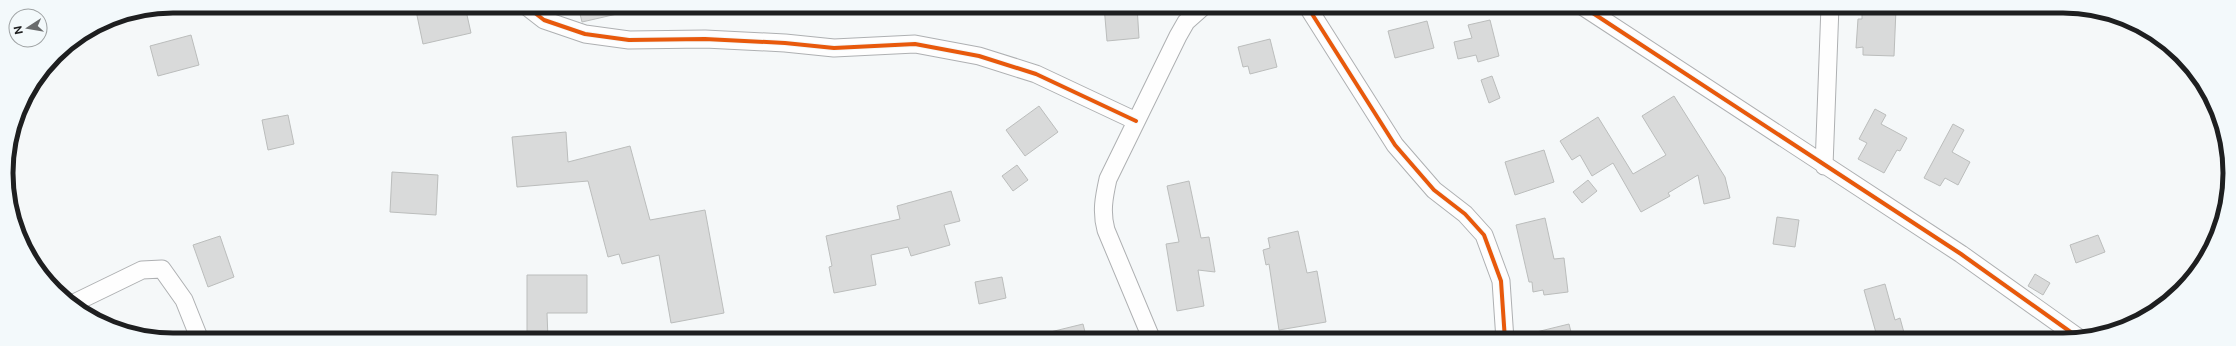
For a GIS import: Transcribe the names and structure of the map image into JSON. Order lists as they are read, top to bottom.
{
  "north": "left"
}
